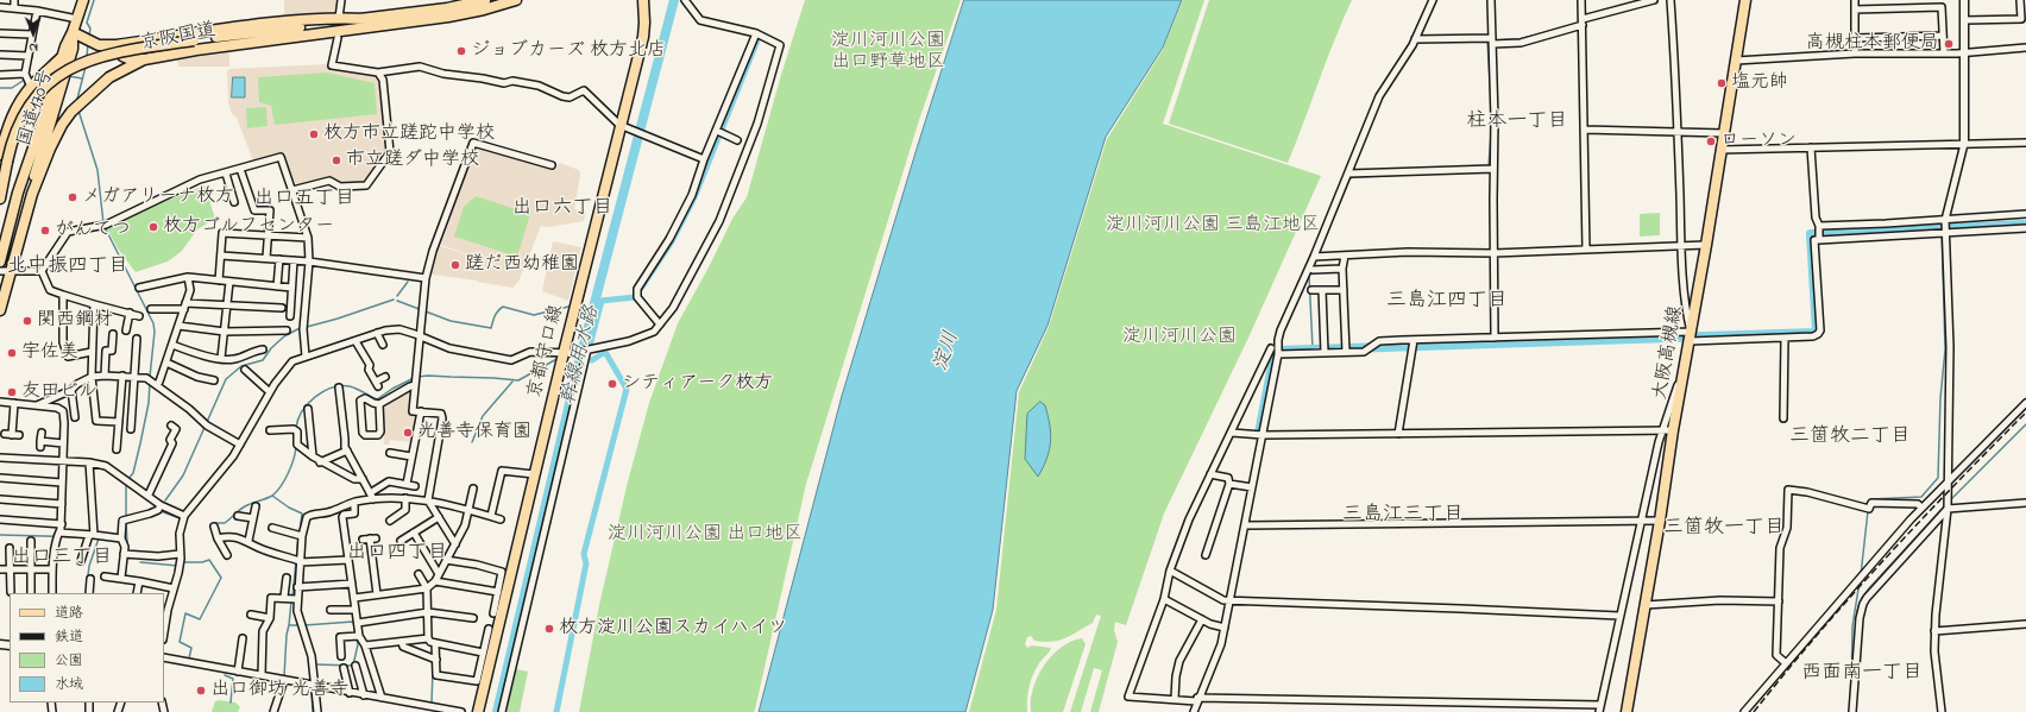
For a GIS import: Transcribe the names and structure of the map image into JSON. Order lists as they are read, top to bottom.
{
  "streets": {
    "main road": [
      "京阪国道",
      "国道170号",
      "京都守口線",
      "大阪高槻線"
    ]
  },
  "crossings": [
    ["京阪国道", "国道170号"]
  ],
  "districts": [
    "柱本一丁目",
    "出口五丁目",
    "出口六丁目",
    "北中振四丁目",
    "三島江四丁目",
    "三箇牧二丁目",
    "三島江三丁目",
    "三箇牧一丁目",
    "出口四丁目",
    "出口三丁目",
    "西面南一丁目"
  ],
  "water": ["淀川", "幹線用水路"],
  "parks": [
    "淀川河川公園 出口野草地区",
    "淀川河川公園 三島江地区",
    "淀川河川公園",
    "淀川河川公園 出口地区"
  ],
  "places": [
    "高槻柱本郵便局",
    "ジョブカーズ 枚方北店",
    "塩元帥",
    "枚方市立蹉跎中学校",
    "ローソン",
    "市立蹉ダ中学校",
    "メガアリーナ枚方",
    "枚方ゴルフセンター",
    "がんてつ",
    "蹉だ西幼稚園",
    "関西鋼材",
    "宇佐美",
    "シティアーク枚方",
    "友田ビル",
    "光善寺保育園",
    "枚方淀川公園スカイハイツ",
    "出口御坊 光善寺"
  ],
  "legend": [
    "道路",
    "鉄道",
    "公園",
    "水域"
  ],
  "north": "bottom"
}
